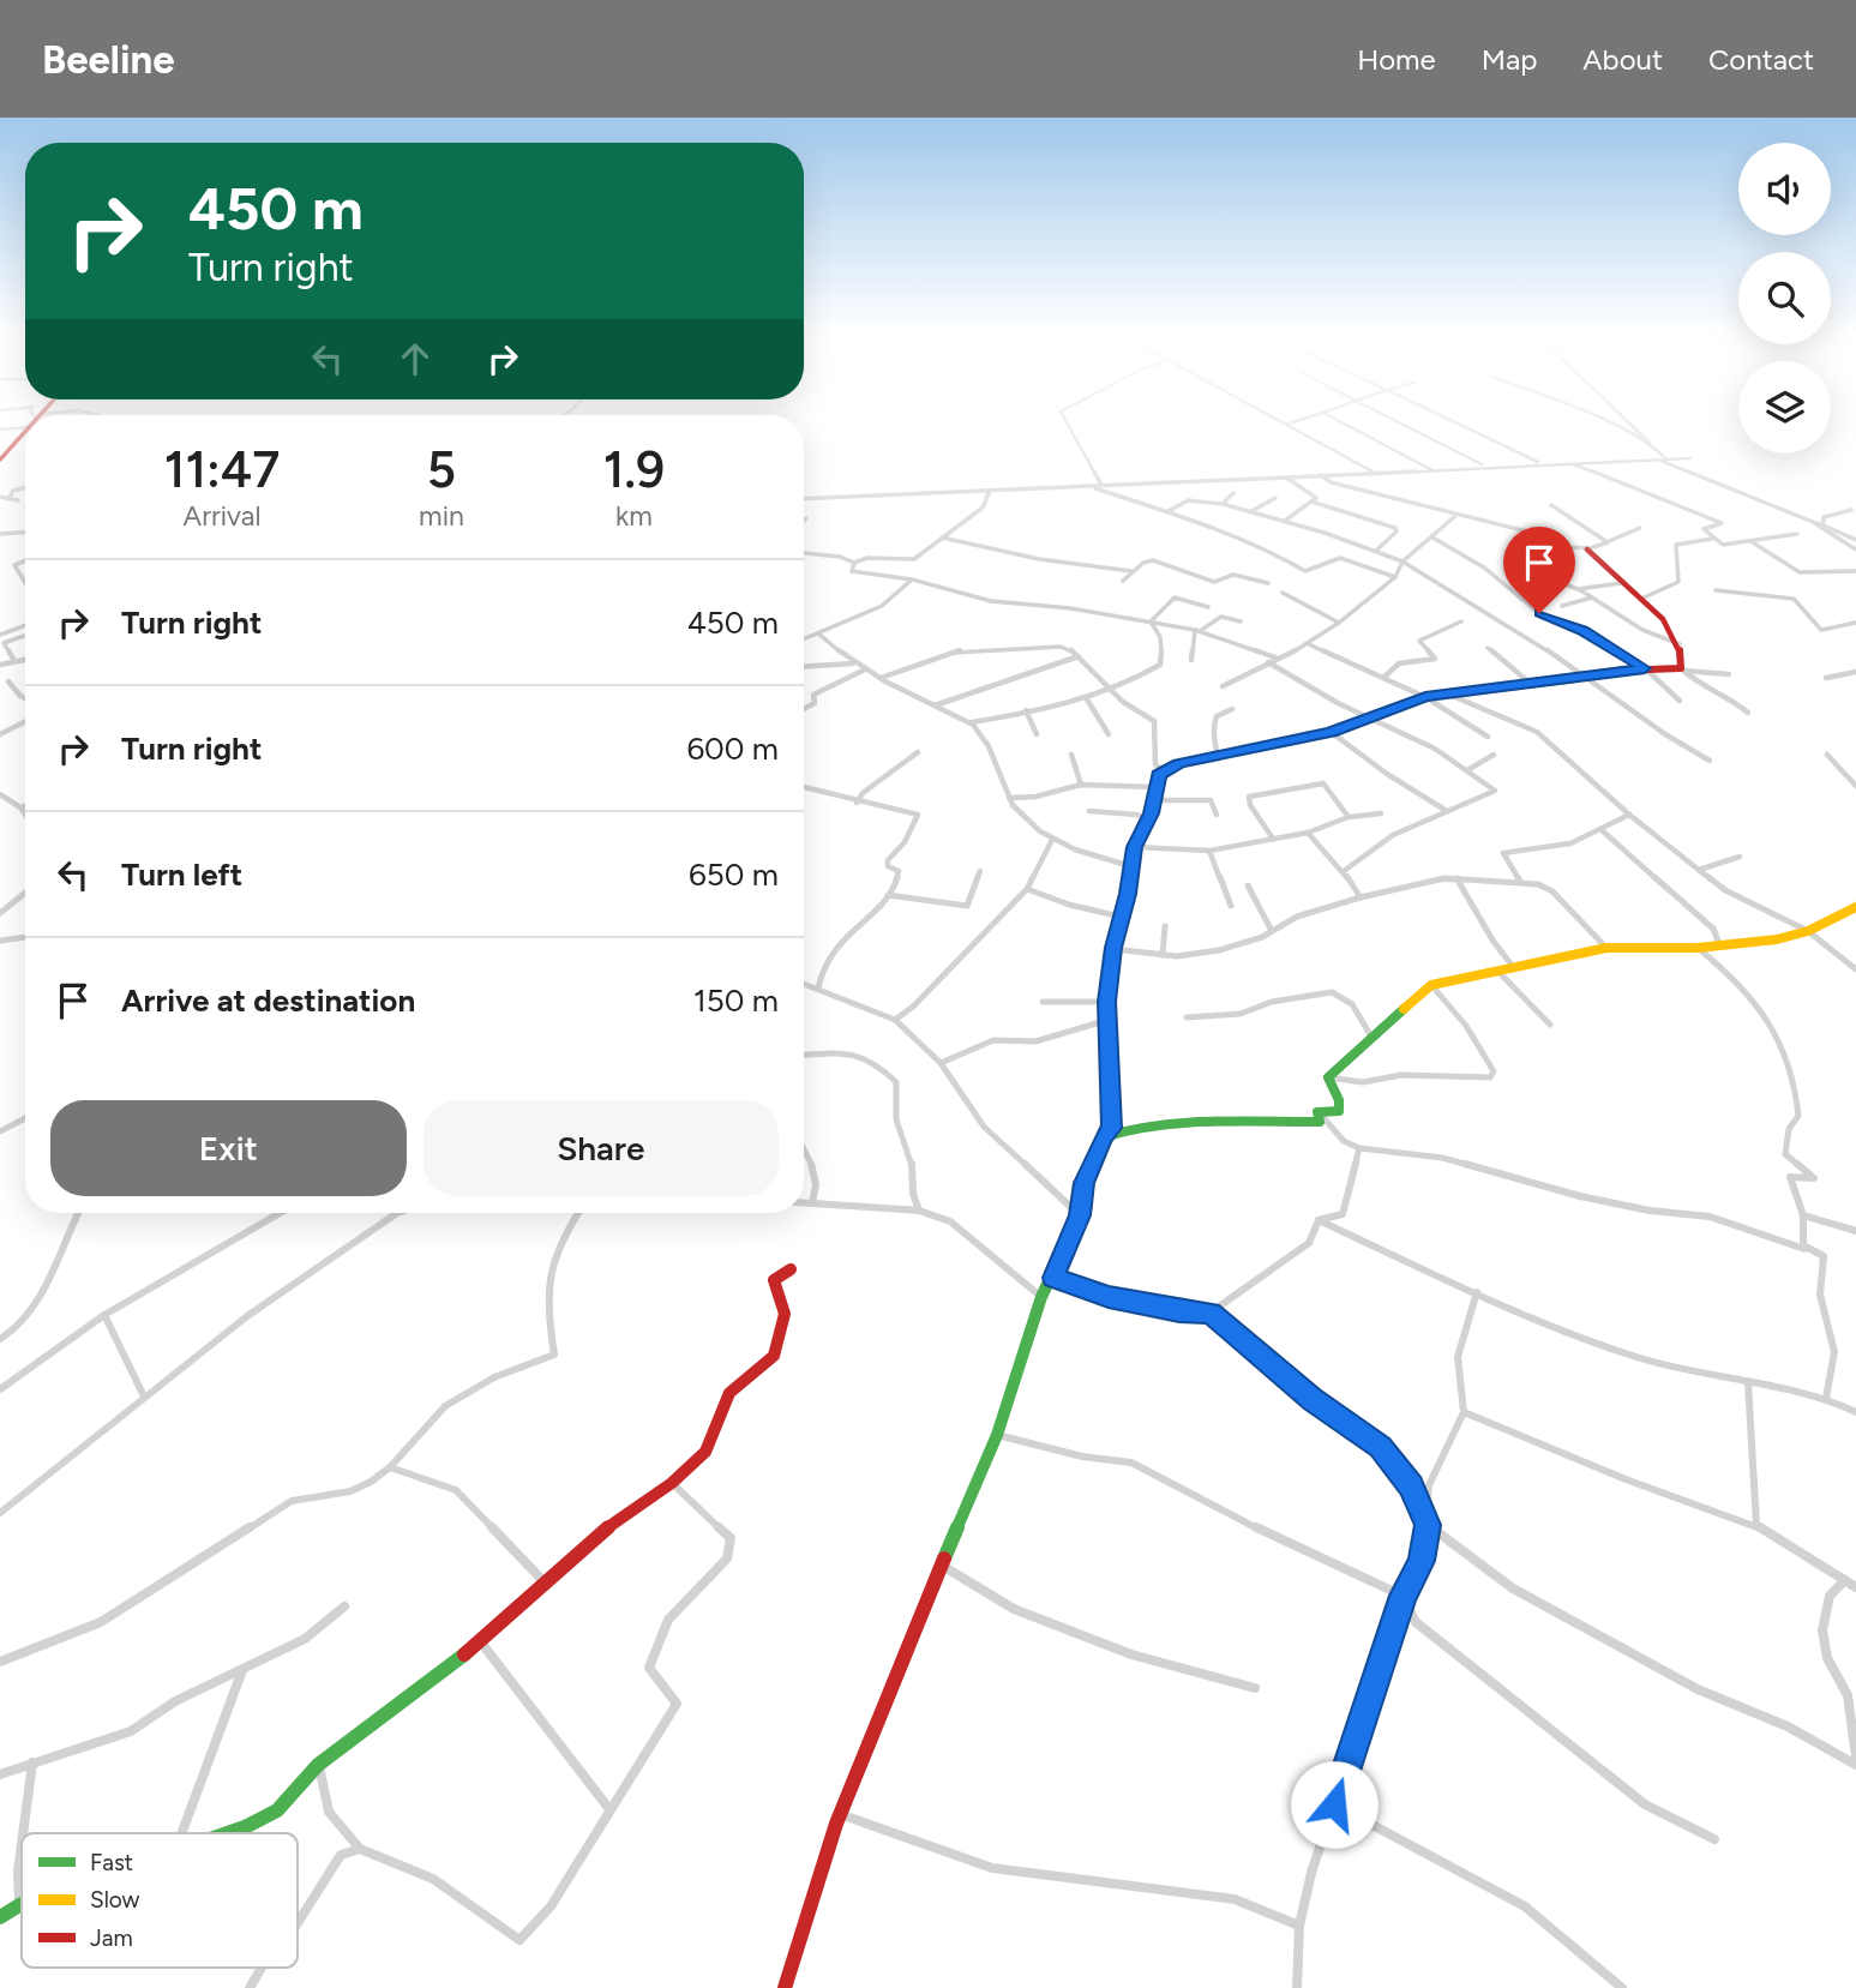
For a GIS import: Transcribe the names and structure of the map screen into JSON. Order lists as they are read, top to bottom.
{
  "legend": ["Fast", "Slow", "Jam"],
  "page": {
    "header": "Beeline",
    "nav": [
      "Home",
      "Map",
      "About",
      "Contact"
    ],
    "turn": ["450 m", "Turn right"],
    "eta": [
      "11:47",
      "Arrival",
      "5",
      "min",
      "1.9",
      "km"
    ],
    "list": [
      {
        "name": "Turn right",
        "value": "450 m"
      },
      {
        "name": "Turn right",
        "value": "600 m"
      },
      {
        "name": "Turn left",
        "value": "650 m"
      },
      {
        "name": "Arrive at destination",
        "value": "150 m"
      }
    ],
    "buttons": ["Exit", "Share"]
  }
}
